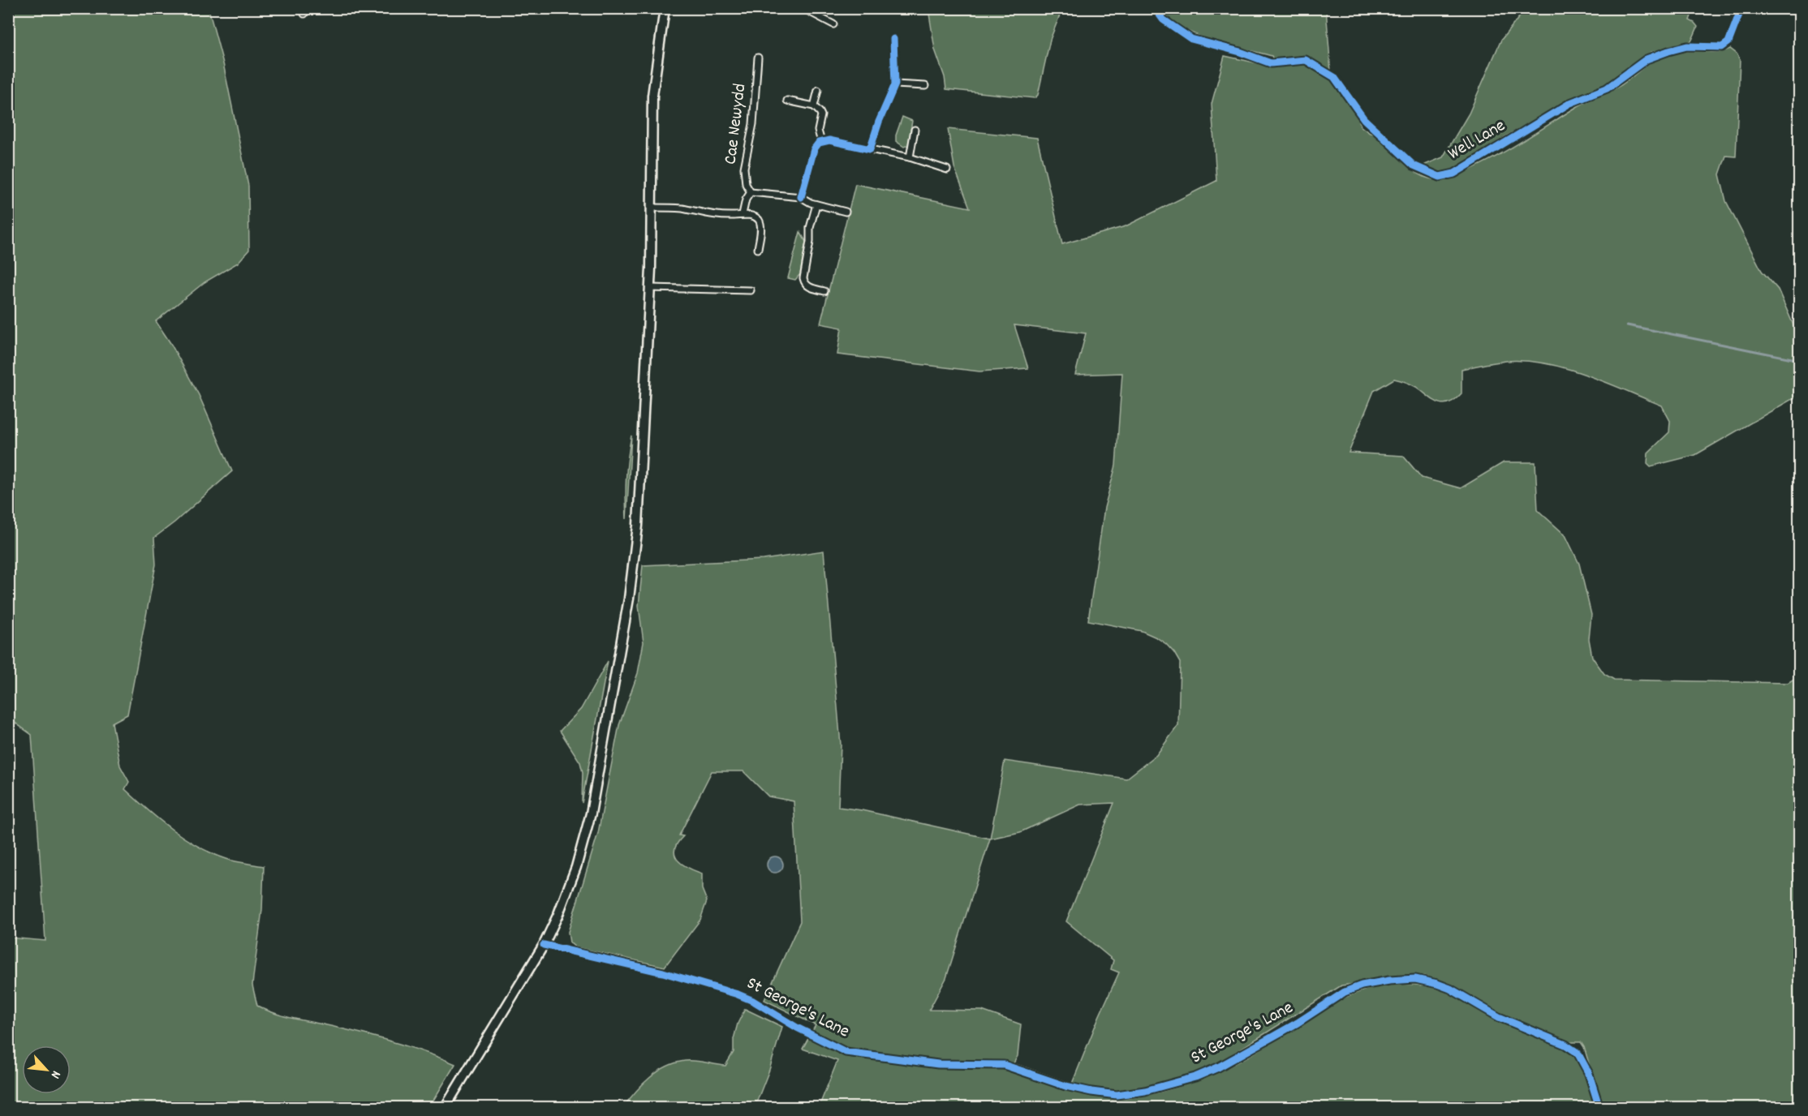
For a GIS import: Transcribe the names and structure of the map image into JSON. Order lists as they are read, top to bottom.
{
  "streets": {
    "street": ["Cae Newydd", "Well Lane", "St George's Lane"]
  },
  "north": "bottom right"
}
